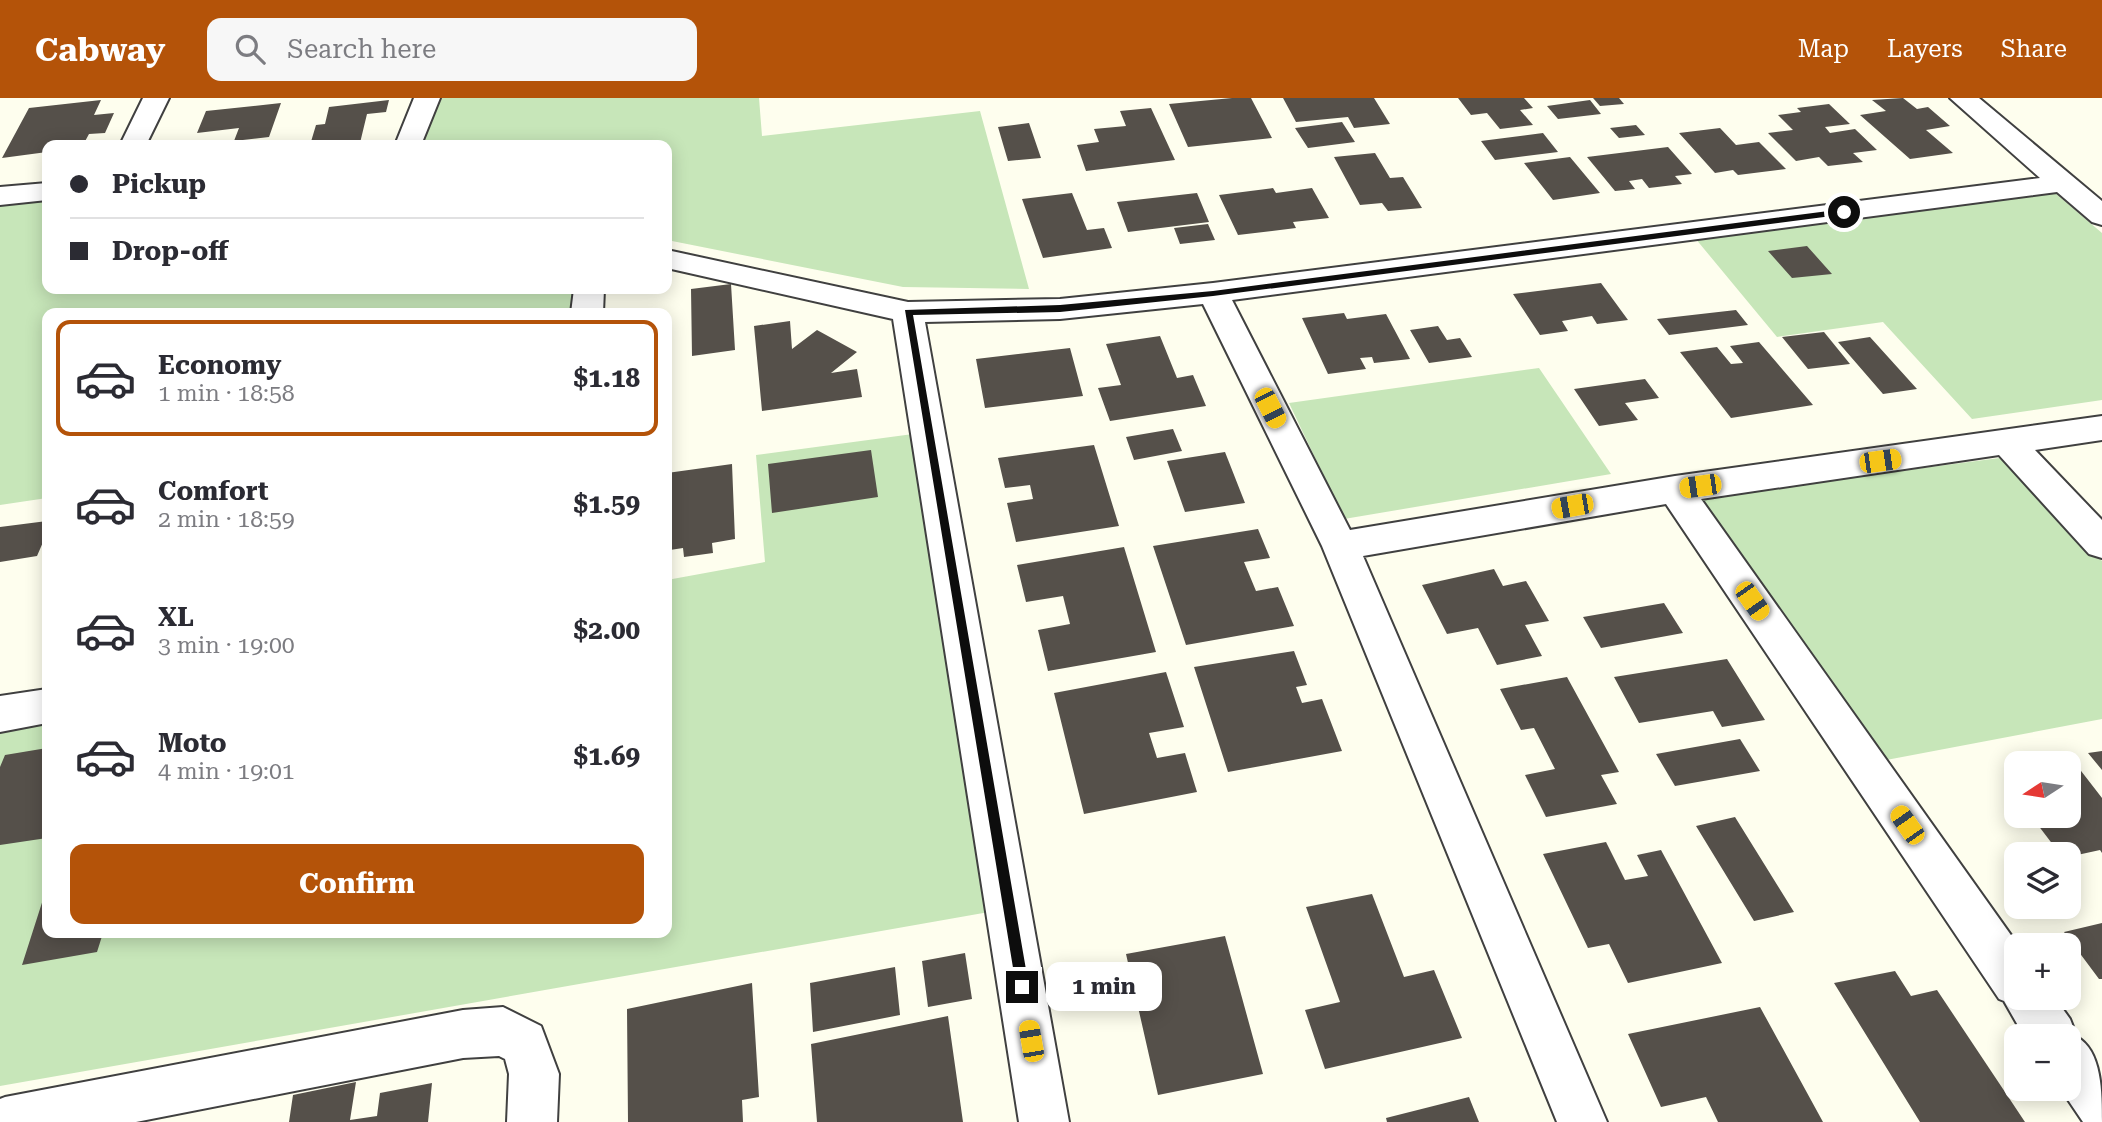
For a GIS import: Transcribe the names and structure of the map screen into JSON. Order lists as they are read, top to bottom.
{
  "north": "left",
  "page": {
    "header": "Cabway",
    "search": "Search here",
    "nav": ["Map", "Layers", "Share"],
    "banner": ["Pickup", "Drop-off"],
    "list": [
      {
        "name": "Economy",
        "note": "1 min · 18:58",
        "value": "$1.18"
      },
      {
        "name": "Comfort",
        "note": "2 min · 18:59",
        "value": "$1.59"
      },
      {
        "name": "XL",
        "note": "3 min · 19:00",
        "value": "$2.00"
      },
      {
        "name": "Moto",
        "note": "4 min · 19:01",
        "value": "$1.69"
      }
    ],
    "map_buttons": ["+", "−"],
    "buttons": "Confirm",
    "bubble": "1 min"
  }
}
